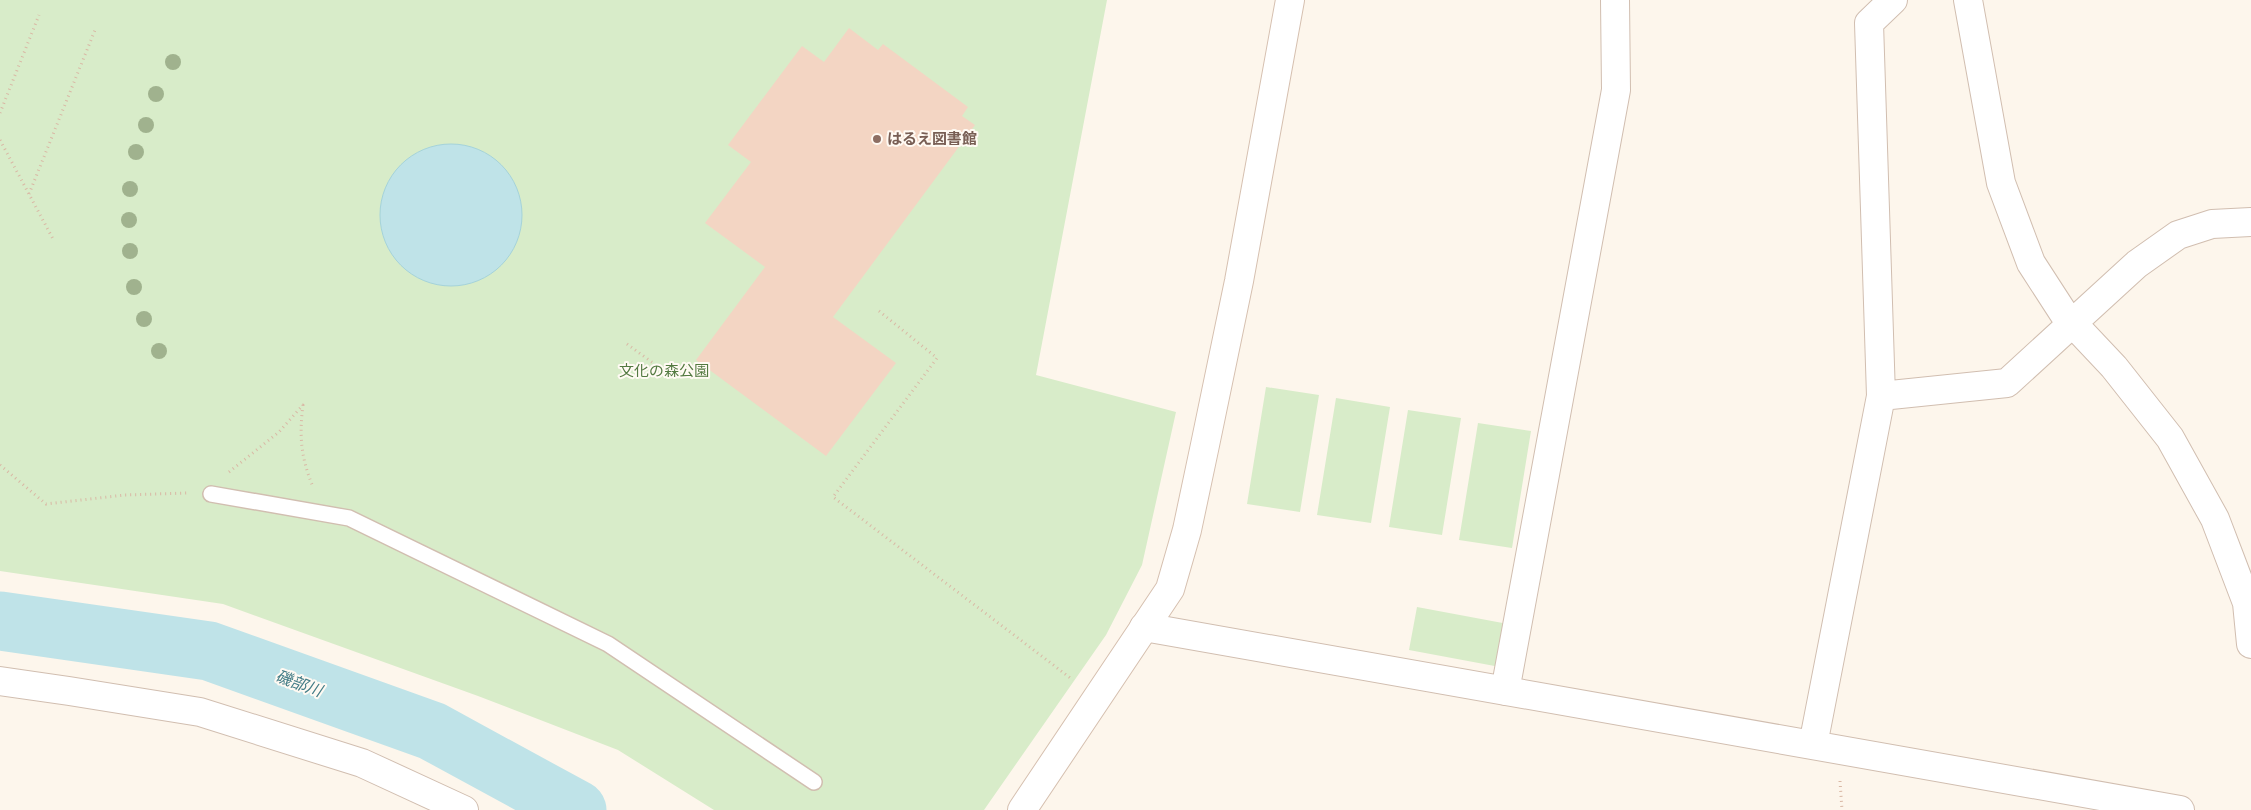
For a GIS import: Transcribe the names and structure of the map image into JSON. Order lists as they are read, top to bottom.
{
  "water": ["磯部川"],
  "parks": ["文化の森公園"],
  "places": ["はるえ図書館"]
}
